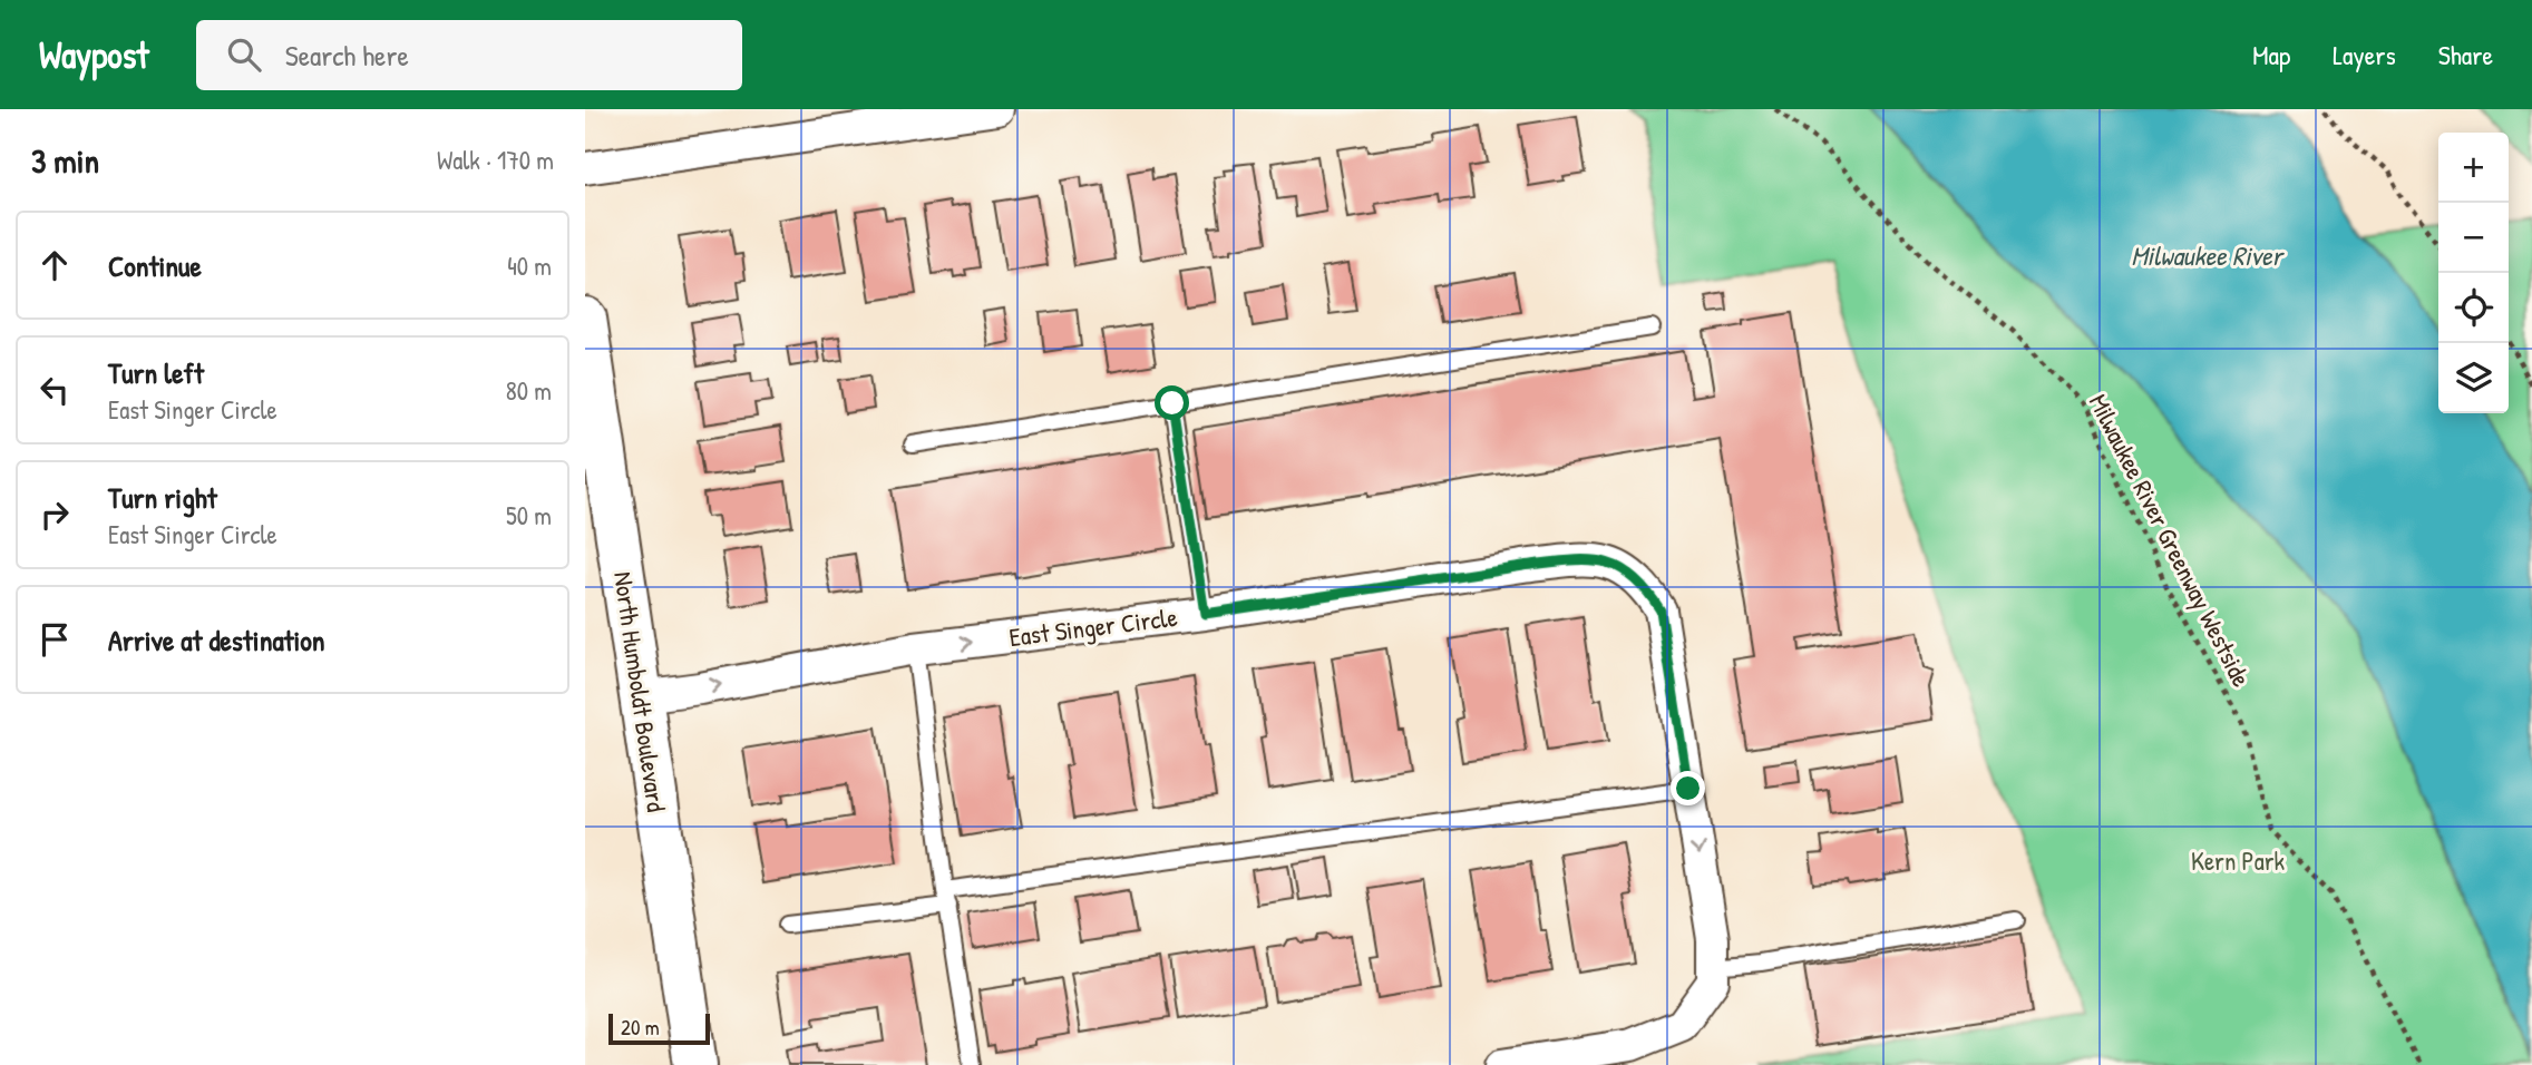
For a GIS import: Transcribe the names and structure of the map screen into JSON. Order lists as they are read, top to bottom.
{
  "streets": {
    "main road": ["North Humboldt Boulevard"],
    "street": ["East Singer Circle"],
    "path": ["Milwaukee River Greenway Westside"]
  },
  "crossings": [
    ["East Singer Circle", "North Humboldt Boulevard"]
  ],
  "water": ["Milwaukee River"],
  "parks": ["Kern Park"],
  "scale_bar": "20 m",
  "page": {
    "header": "Waypost",
    "search": "Search here",
    "nav": ["Map", "Layers", "Share"],
    "heading": ["3 min", "Walk · 170 m"],
    "map_buttons": ["+", "−"],
    "list": [
      ["Continue", "40 m"],
      ["Turn left", "East Singer Circle", "80 m"],
      ["Turn right", "East Singer Circle", "50 m"],
      "Arrive at destination"
    ],
    "scale": "20 m"
  }
}
